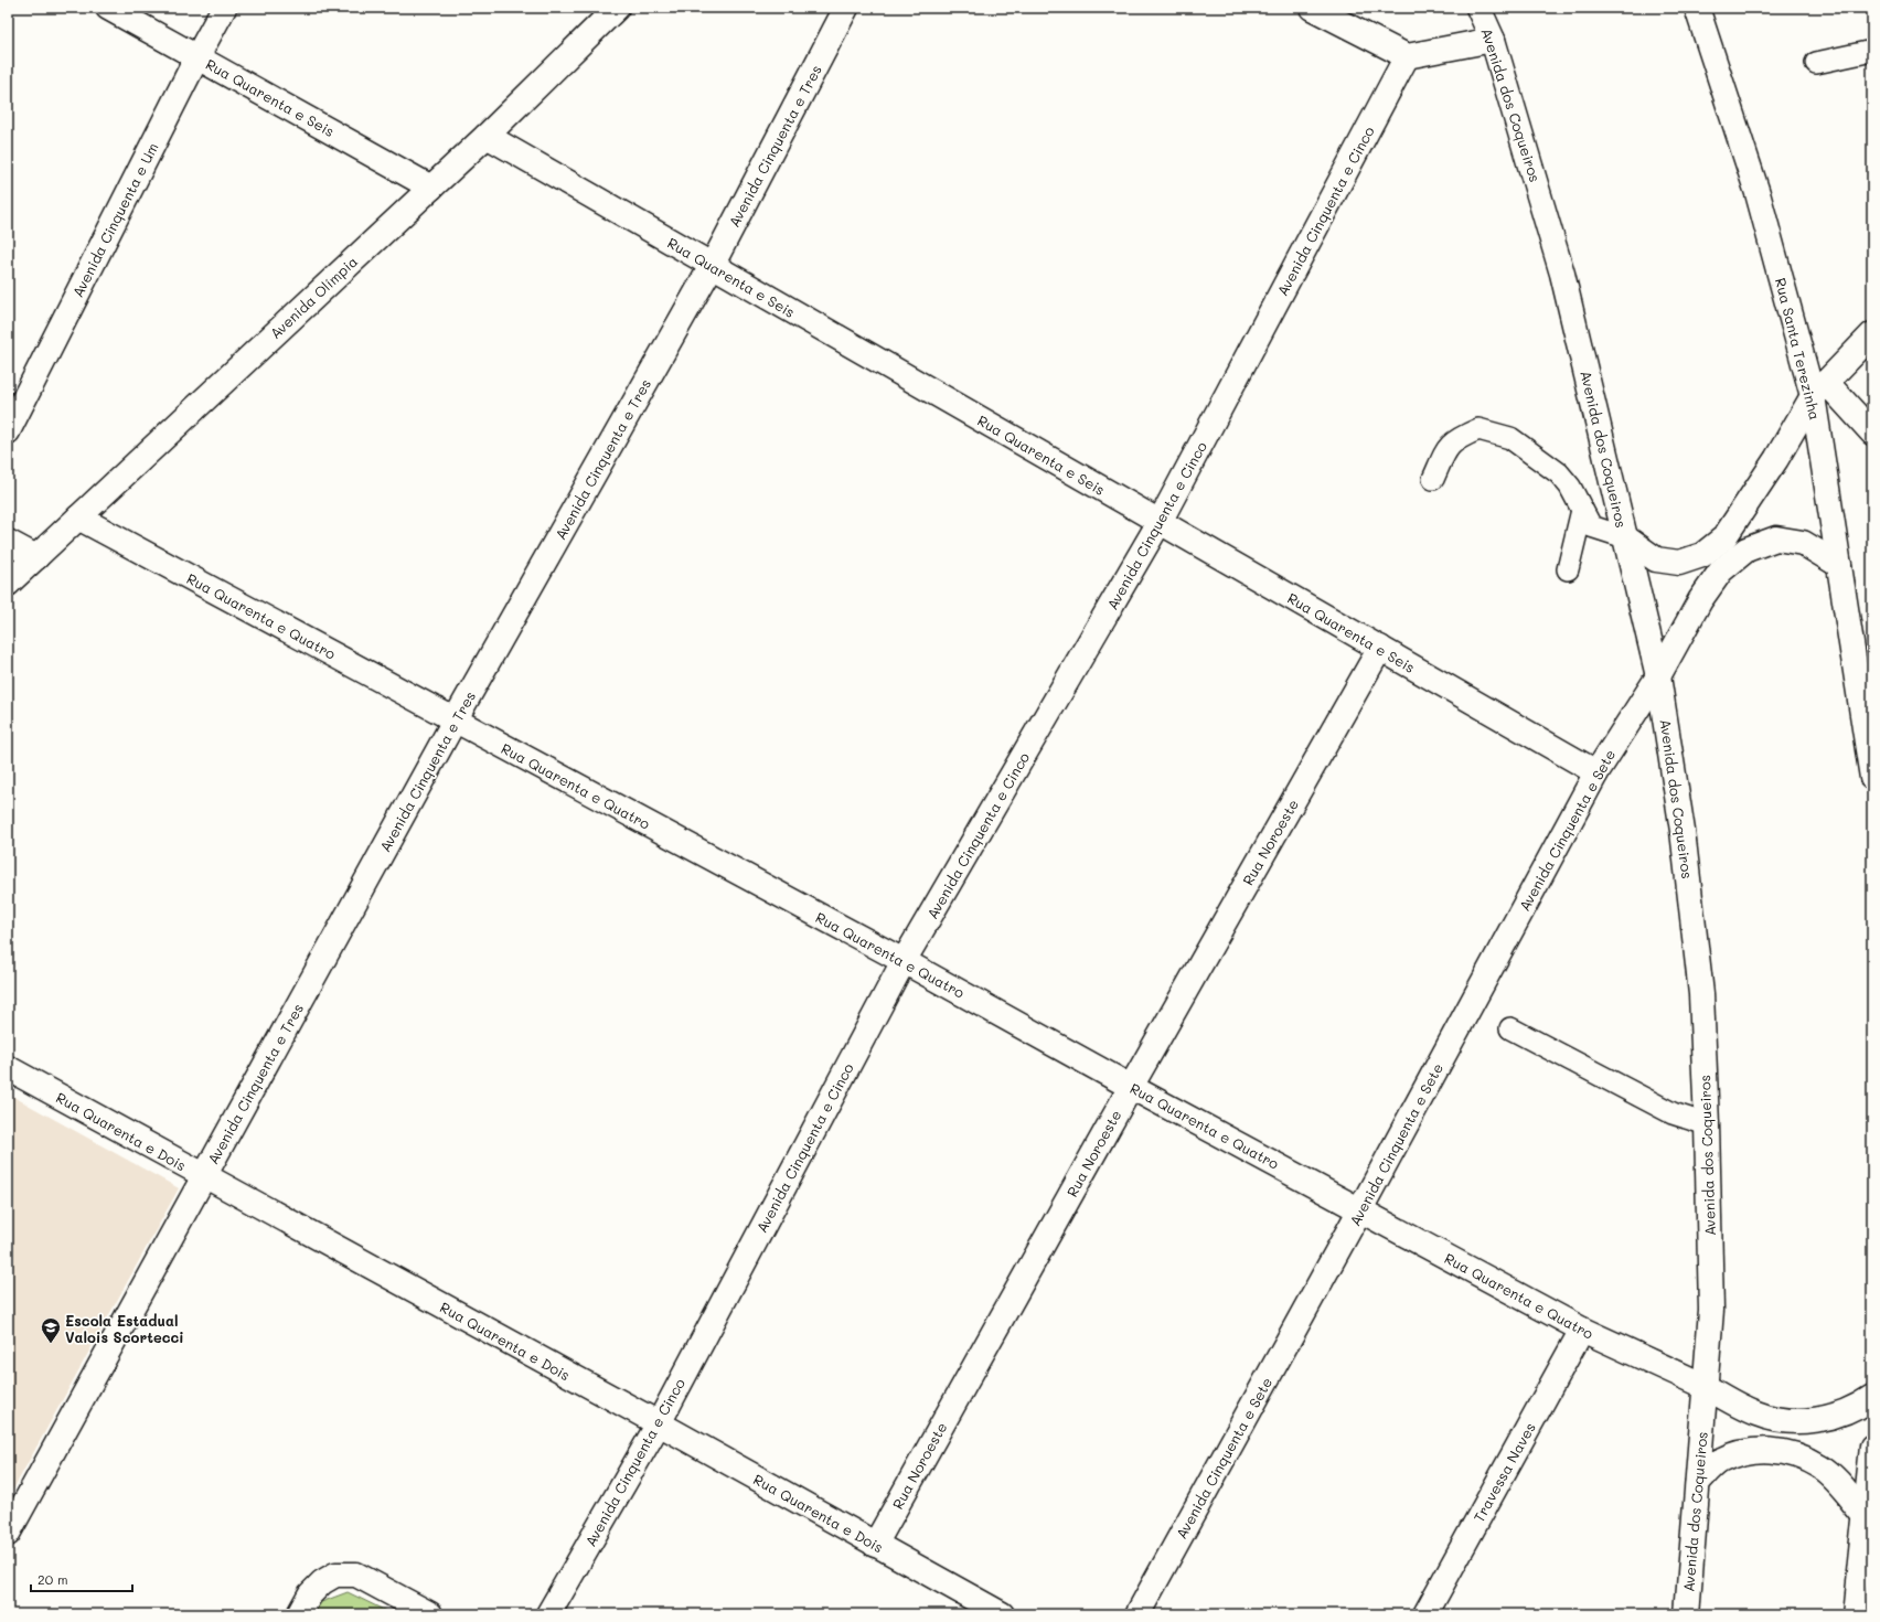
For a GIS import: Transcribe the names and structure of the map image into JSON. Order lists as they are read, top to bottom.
{
  "streets": {
    "street": [
      "Rua Quarenta e Seis",
      "Avenida dos Coqueiros",
      "Avenida Cinquenta e Tres",
      "Avenida Cinquenta e Cinco",
      "Avenida Cinquenta e Um",
      "Avenida Olímpia",
      "Rua Santa Terezinha",
      "Rua Quarenta e Quatro",
      "Avenida Cinquenta e Sete",
      "Rua Noroeste",
      "Rua Quarenta e Dois",
      "Travessa Naves"
    ]
  },
  "crossings": [
    ["Rua Quarenta e Seis", "Avenida Cinquenta e Tres"],
    ["Rua Quarenta e Seis", "Avenida Cinquenta e Cinco"],
    ["Rua Quarenta e Seis", "Avenida Cinquenta e Um"],
    ["Rua Quarenta e Seis", "Avenida Olímpia"],
    ["Rua Quarenta e Seis", "Avenida Cinquenta e Sete"],
    ["Rua Quarenta e Seis", "Rua Noroeste"],
    ["Avenida dos Coqueiros", "Rua Quarenta e Quatro"],
    ["Avenida dos Coqueiros", "Avenida Cinquenta e Sete"],
    ["Avenida Cinquenta e Tres", "Rua Quarenta e Quatro"],
    ["Avenida Cinquenta e Tres", "Rua Quarenta e Dois"],
    ["Avenida Cinquenta e Cinco", "Rua Quarenta e Quatro"],
    ["Avenida Cinquenta e Cinco", "Rua Quarenta e Dois"],
    ["Avenida Olímpia", "Rua Quarenta e Quatro"],
    ["Rua Santa Terezinha", "Avenida Cinquenta e Sete"],
    ["Rua Quarenta e Quatro", "Avenida Cinquenta e Sete"],
    ["Rua Quarenta e Quatro", "Rua Noroeste"],
    ["Rua Quarenta e Quatro", "Travessa Naves"],
    ["Rua Noroeste", "Rua Quarenta e Dois"]
  ],
  "places": {
    "school or university": ["Escola Estadual Valois Scortecci"]
  },
  "scale_bar": "20 m"
}
